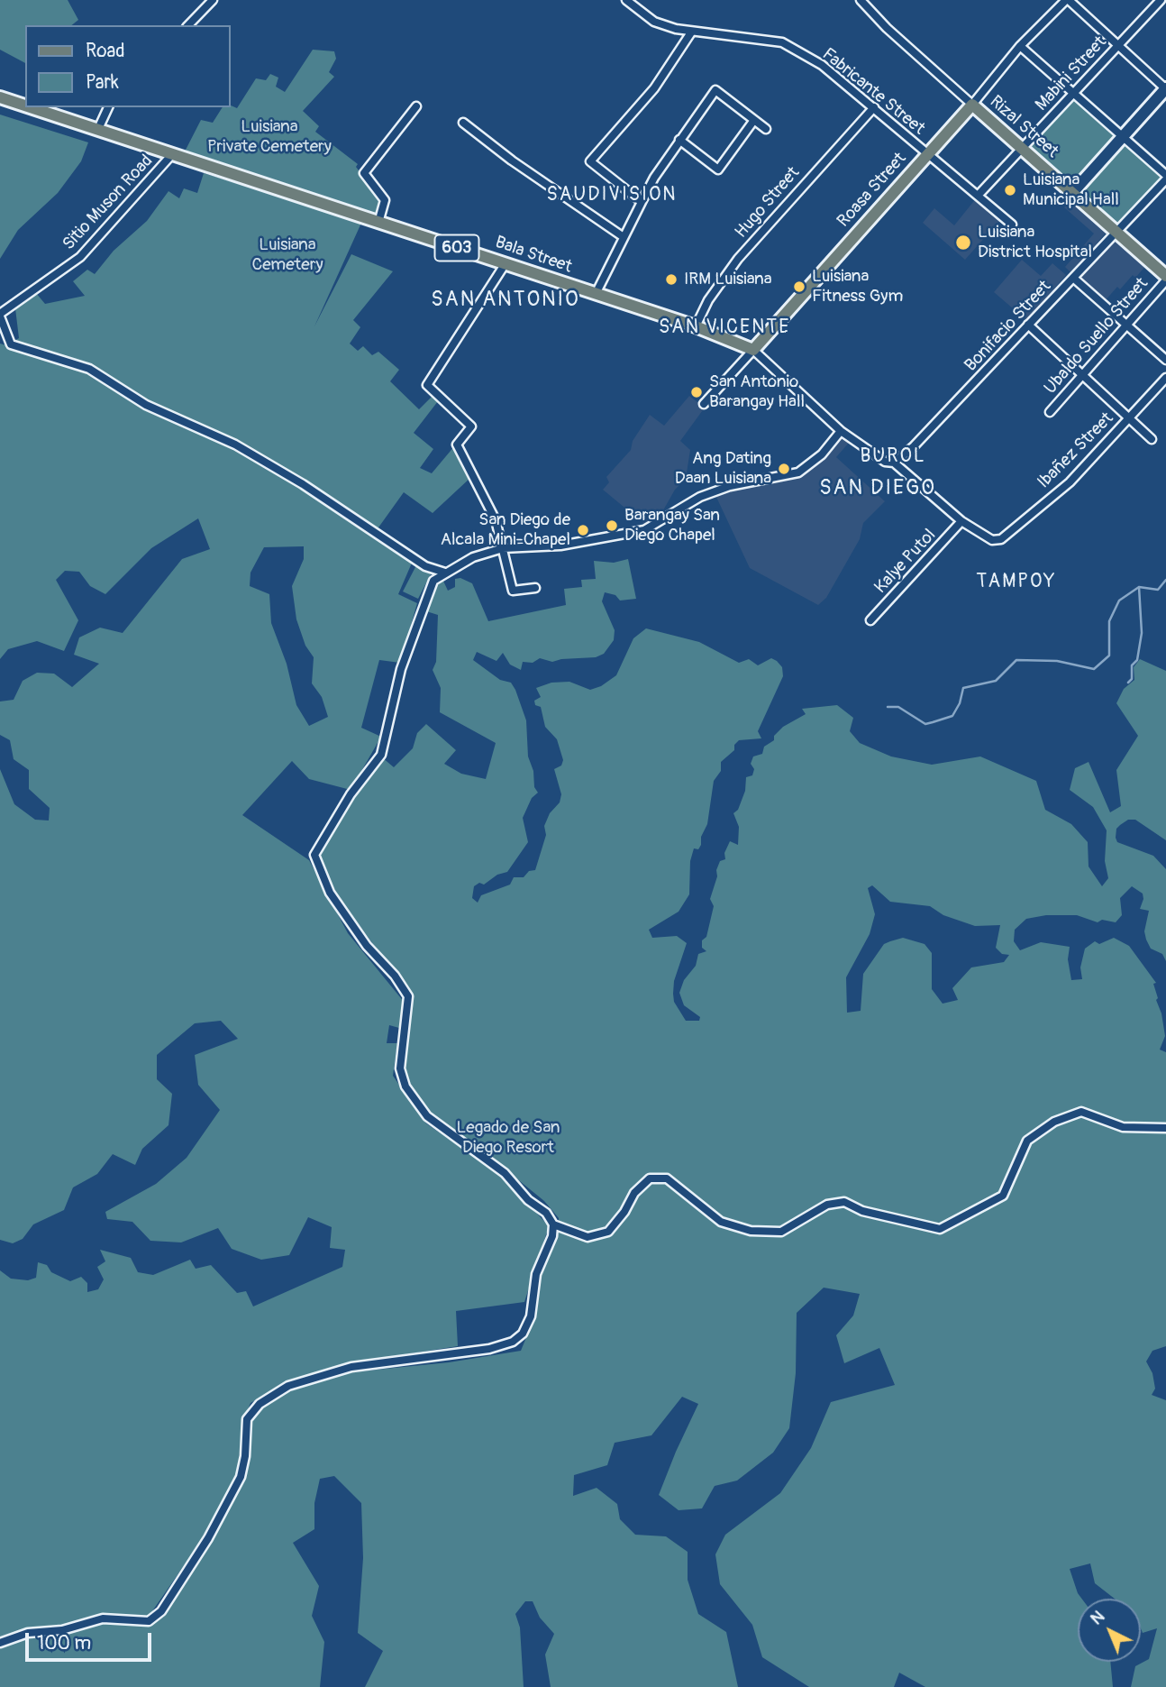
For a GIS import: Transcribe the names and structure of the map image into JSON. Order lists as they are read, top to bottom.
{
  "streets": {
    "main road": [
      "Rizal Street",
      "Roasa Street",
      "603",
      "Bala Street"
    ],
    "street": [
      "Mabini Street",
      "Fabricante Street",
      "Sitio Muson Road",
      "Hugo Street",
      "Bonifacio Street",
      "Ubaldo Suello Street",
      "Ibañez Street",
      "Kalye Putol"
    ]
  },
  "crossings": [
    ["Mabini Street", "Fabricante Street"],
    ["Mabini Street", "Rizal Street"],
    ["Fabricante Street", "Roasa Street"],
    ["Fabricante Street", "Hugo Street"],
    ["Rizal Street", "Roasa Street"],
    ["Rizal Street", "Bonifacio Street"],
    ["Rizal Street", "Ubaldo Suello Street"],
    ["Roasa Street", "Bala Street"],
    ["Sitio Muson Road", "Bala Street"],
    ["Hugo Street", "Bala Street"],
    ["Bala Street", "Bonifacio Street"],
    ["Bala Street", "Ibañez Street"],
    ["Bala Street", "Kalye Putol"]
  ],
  "districts": [
    "SAUDIVISION",
    "SAN ANTONIO",
    "SAN VICENTE",
    "BUROL",
    "SAN DIEGO",
    "TAMPOY"
  ],
  "parks": ["Luisiana Private Cemetery", "Luisiana Cemetery", "Legado de San Diego Resort"],
  "places": [
    "Luisiana Municipal Hall",
    "Luisiana District Hospital",
    "IRM Luisiana",
    "Luisiana Fitness Gym",
    "San Antonio Barangay Hall",
    "Ang Dating Daan Luisiana",
    "Barangay San Diego Chapel",
    "San Diego de Alcala Mini-Chapel"
  ],
  "legend": ["Road", "Park"],
  "scale_bar": "100 m",
  "north": "top left"
}
